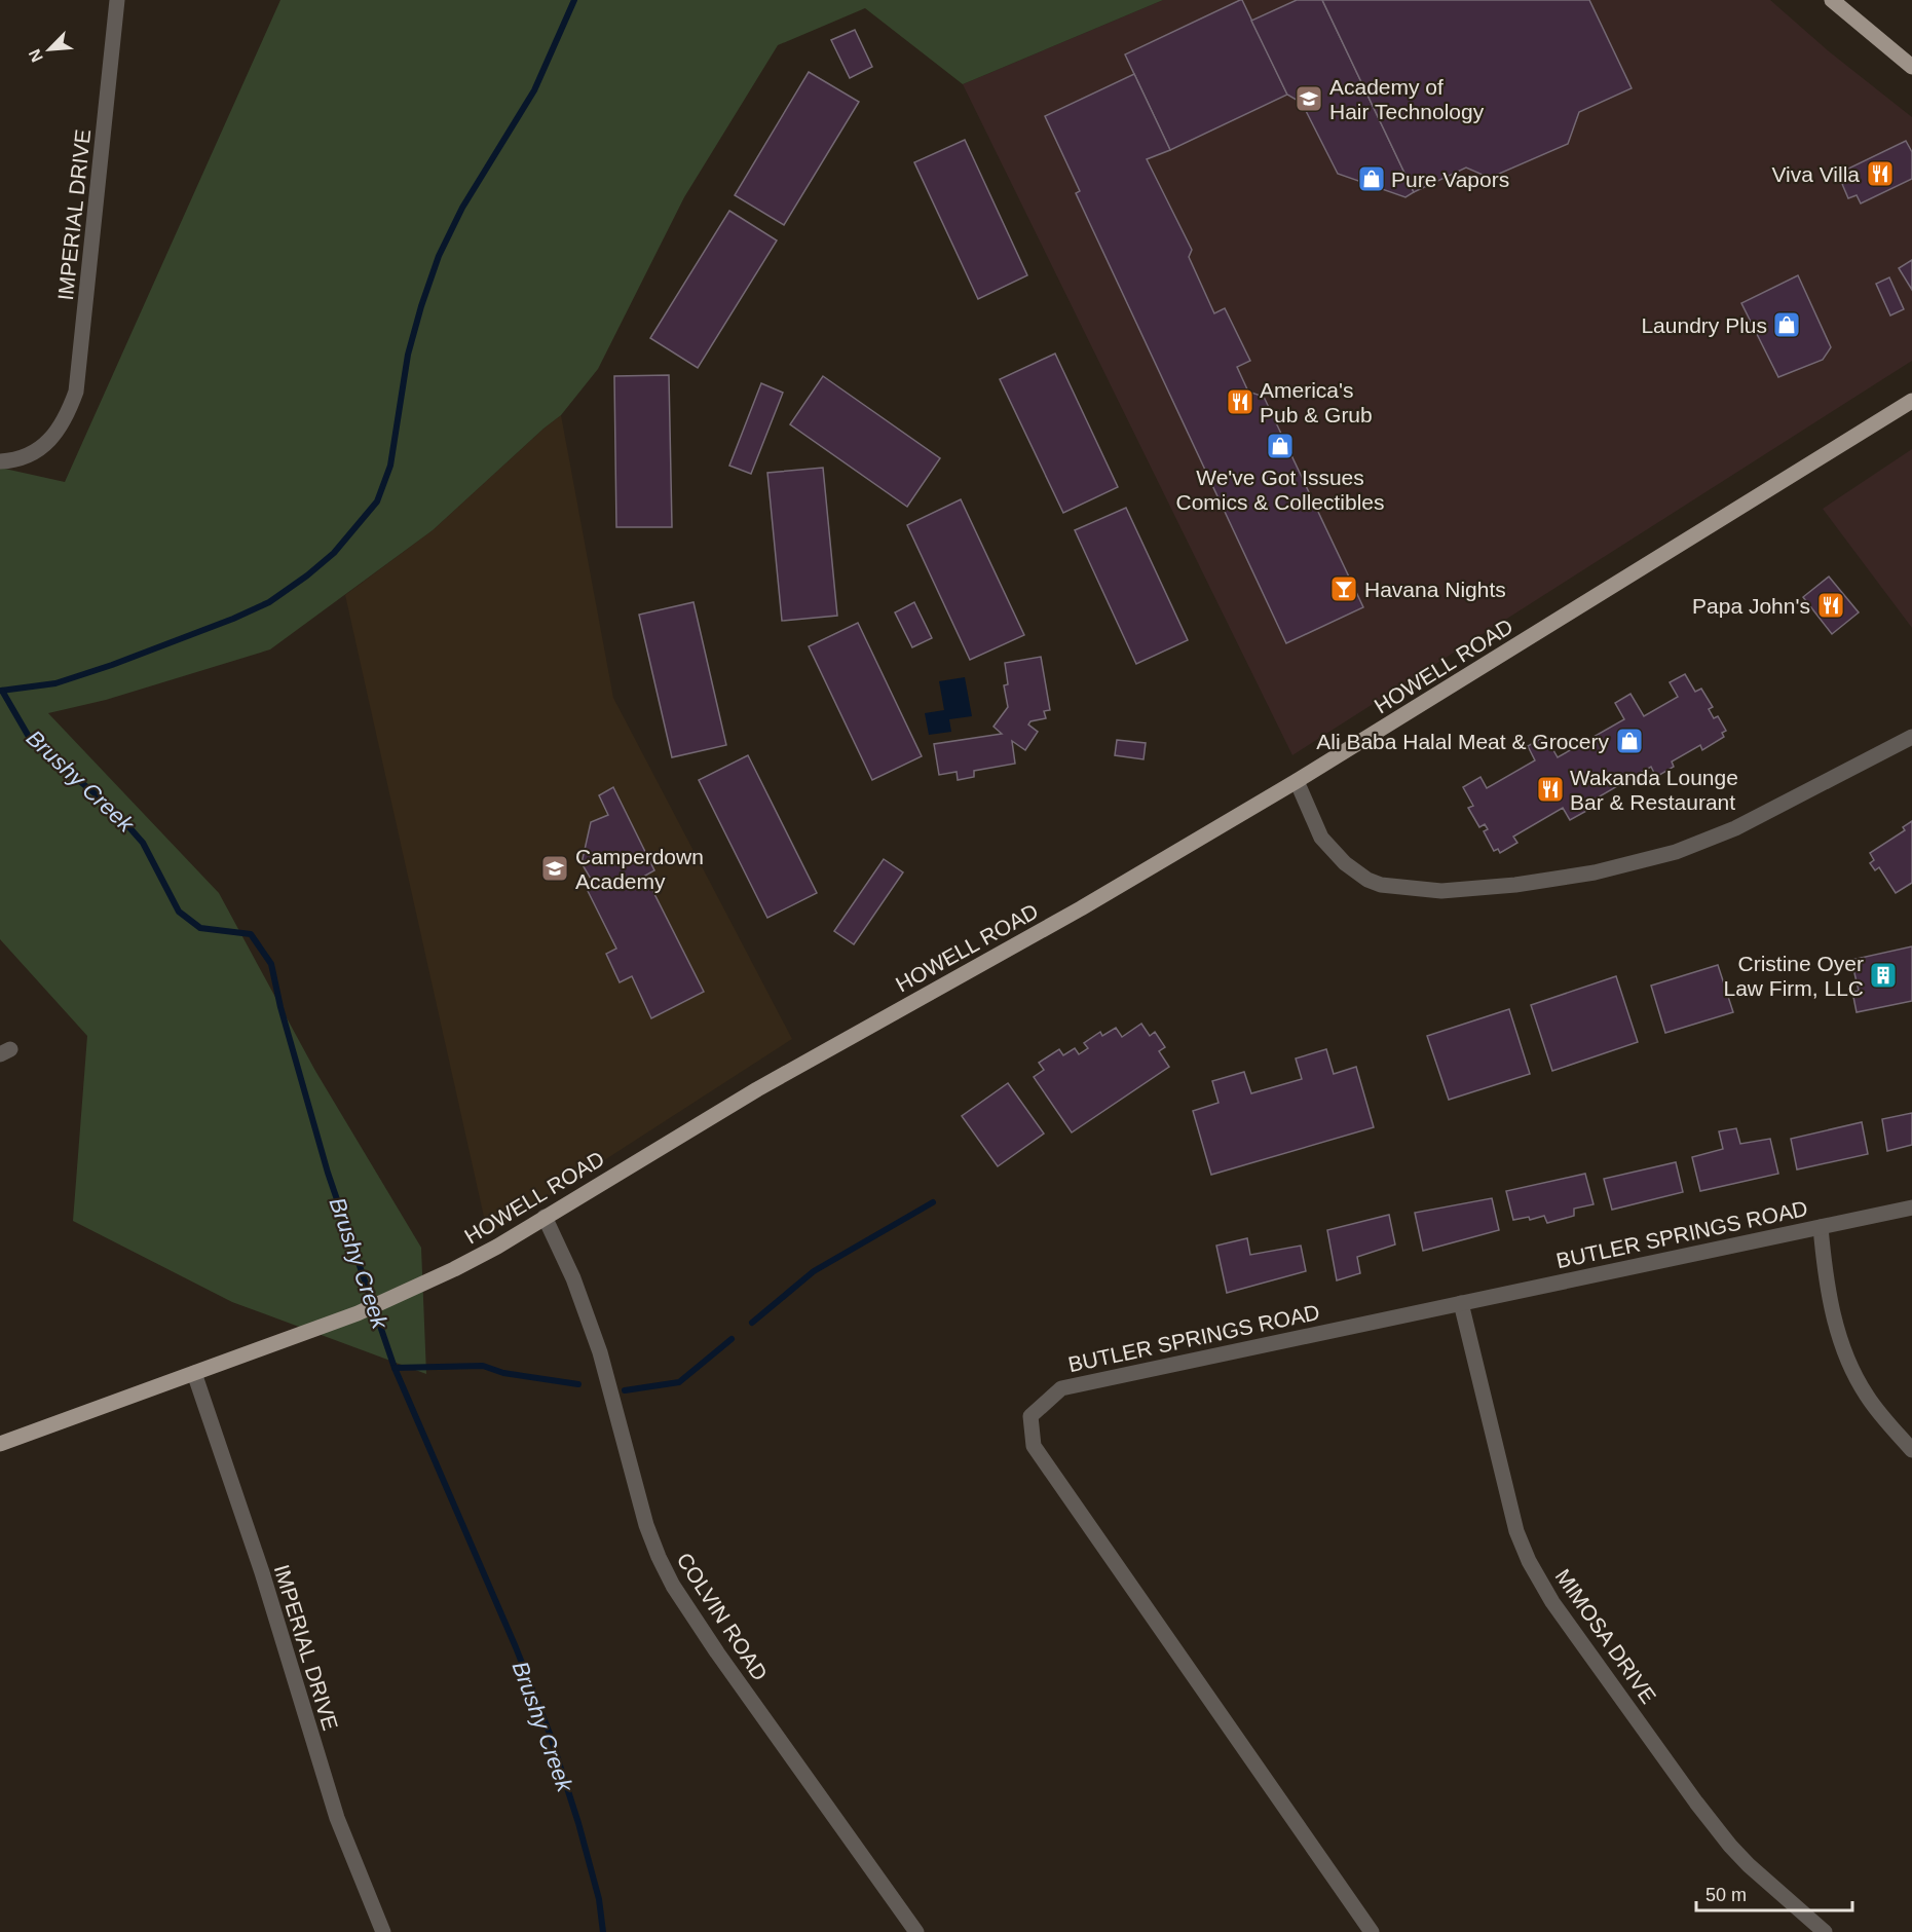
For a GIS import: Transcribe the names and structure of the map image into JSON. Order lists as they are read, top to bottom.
{
  "streets": {
    "main road": ["HOWELL ROAD"],
    "street": [
      "IMPERIAL DRIVE",
      "BUTLER SPRINGS ROAD",
      "COLVIN ROAD",
      "MIMOSA DRIVE"
    ]
  },
  "crossings": [
    ["IMPERIAL DRIVE", "HOWELL ROAD"],
    ["HOWELL ROAD", "COLVIN ROAD"],
    ["BUTLER SPRINGS ROAD", "MIMOSA DRIVE"]
  ],
  "water": ["Brushy Creek"],
  "places": {
    "school or university": ["Academy of Hair Technology", "Camperdown Academy"],
    "restaurant": [
      "Viva Villa",
      "America's Pub & Grub",
      "Papa John's",
      "Wakanda Lounge Bar & Restaurant"
    ],
    "shop": [
      "Pure Vapors",
      "Laundry Plus",
      "We've Got Issues Comics & Collectibles",
      "Ali Baba Halal Meat & Grocery"
    ],
    "bar": ["Havana Nights"],
    "building": ["Cristine Oyer Law Firm, LLC"]
  },
  "scale_bar": "50 m",
  "north": "bottom left"
}
